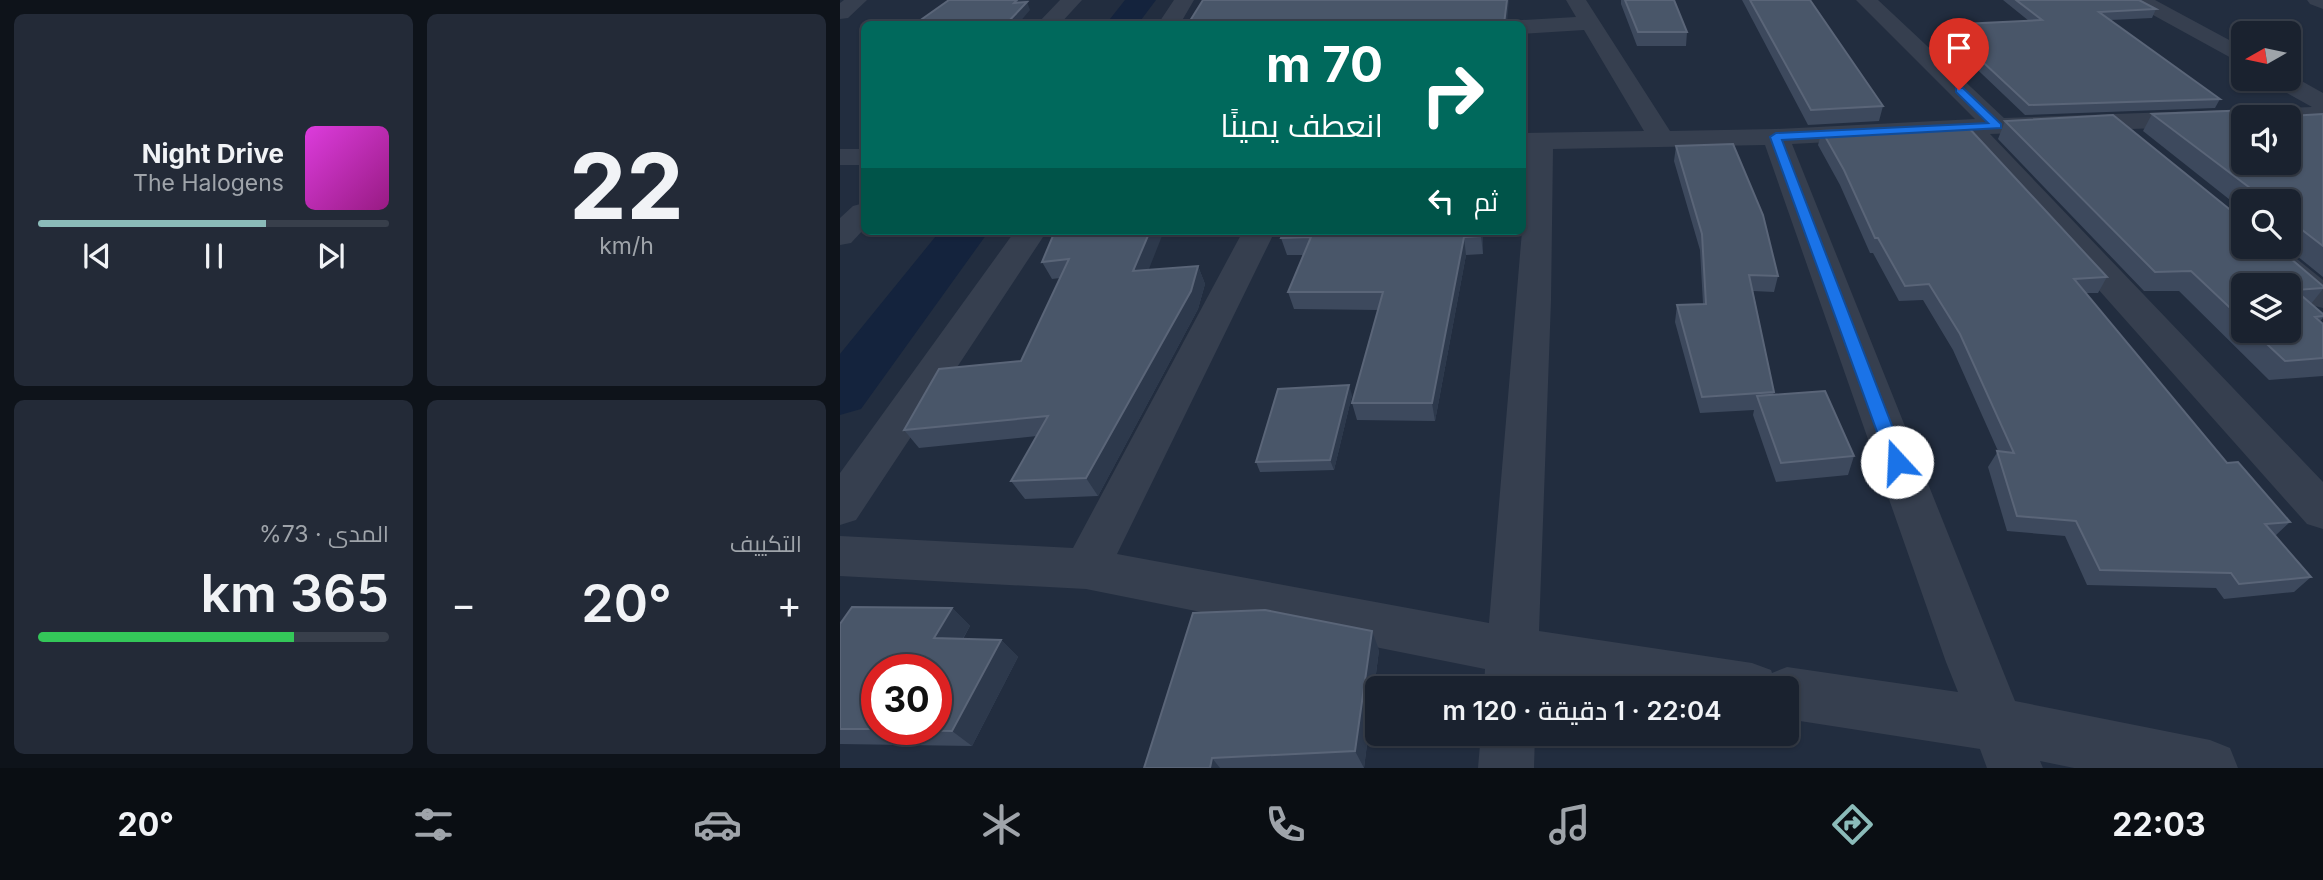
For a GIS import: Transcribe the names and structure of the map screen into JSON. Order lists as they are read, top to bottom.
{
  "north": "left",
  "page": {
    "tile": [
      ["22", "km/h"],
      "التكييف",
      ["المدى · 73%", "365 km"]
    ],
    "turn": ["70 m", "انعطف يمينًا"],
    "song": ["Night Drive", "The Halogens"],
    "then": "ثم",
    "heat": ["−", "20°", "+"],
    "limit": "30",
    "trip": "22:04 · 1 دقيقة · 120 m",
    "tabs": ["22:03", "20°"]
  }
}
